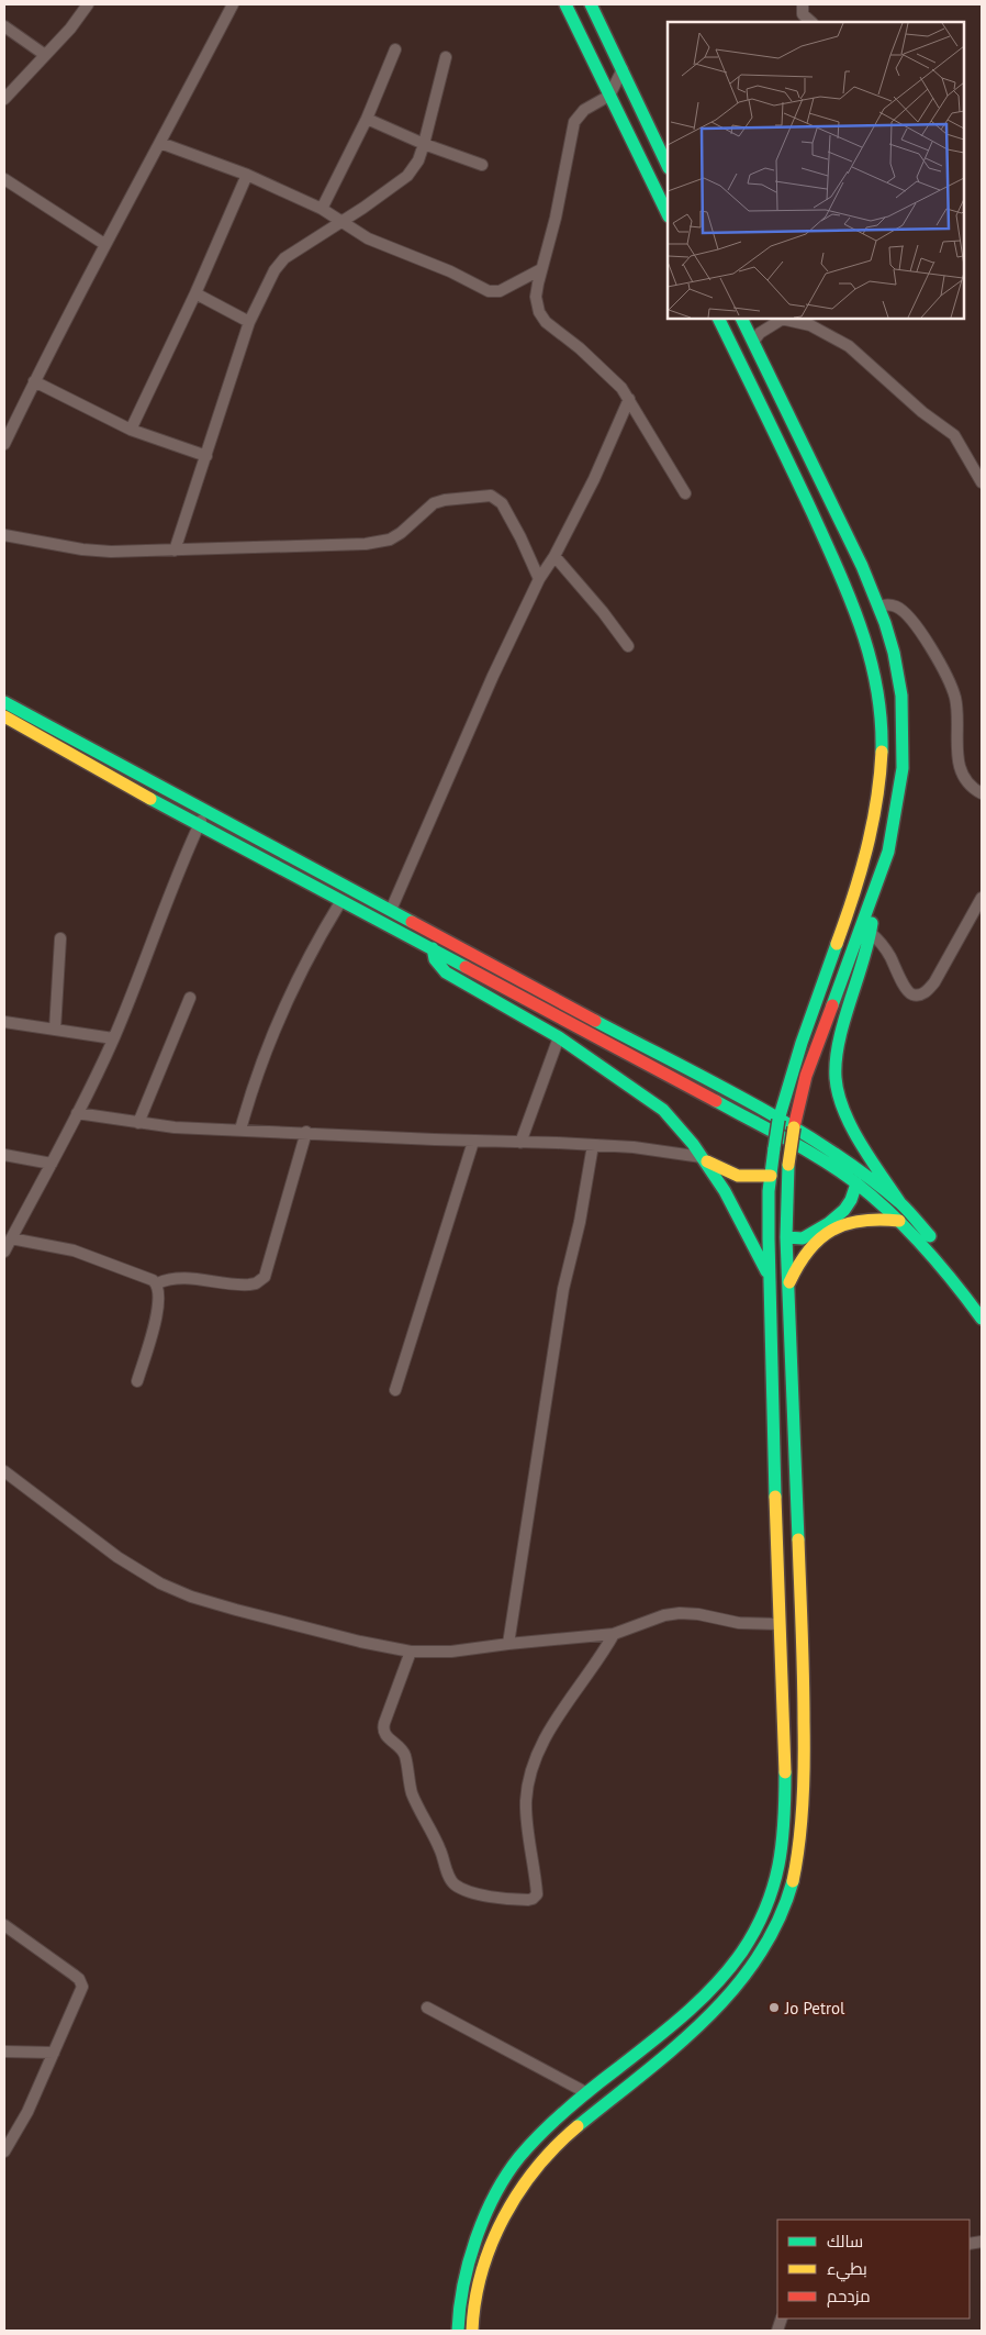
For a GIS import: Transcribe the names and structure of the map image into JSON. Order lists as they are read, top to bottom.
{
  "places": ["Jo Petrol"],
  "legend": ["سالك", "بطيء", "مزدحم"]
}
